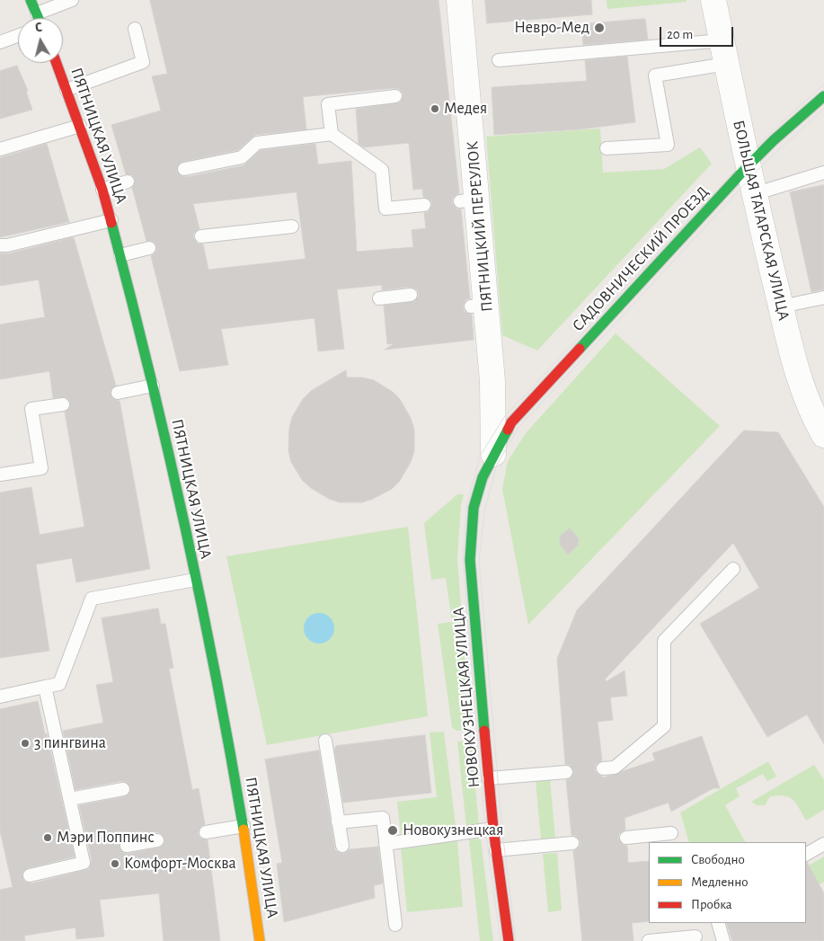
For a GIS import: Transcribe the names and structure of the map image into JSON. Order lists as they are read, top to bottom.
{
  "streets": {
    "street": [
      "ПЯТНИЦКАЯ УЛИЦА",
      "БОЛЬШАЯ ТАТАРСКАЯ УЛИЦА",
      "ПЯТНИЦКИЙ ПЕРЕУЛОК",
      "САДОВНИЧЕСКИЙ ПРОЕЗД",
      "НОВОКУЗНЕЦКАЯ УЛИЦА"
    ]
  },
  "crossings": [
    ["БОЛЬШАЯ ТАТАРСКАЯ УЛИЦА", "САДОВНИЧЕСКИЙ ПРОЕЗД"],
    ["ПЯТНИЦКИЙ ПЕРЕУЛОК", "САДОВНИЧЕСКИЙ ПРОЕЗД"],
    ["ПЯТНИЦКИЙ ПЕРЕУЛОК", "НОВОКУЗНЕЦКАЯ УЛИЦА"],
    ["САДОВНИЧЕСКИЙ ПРОЕЗД", "НОВОКУЗНЕЦКАЯ УЛИЦА"]
  ],
  "places": [
    "Невро-Мед",
    "Медея",
    "3 пингвина",
    "Новокузнецкая",
    "Мэри Поппинс",
    "Комфорт-Москва"
  ],
  "legend": ["Свободно", "Медленно", "Пробка"],
  "scale_bar": "20 m",
  "north": "top"
}
